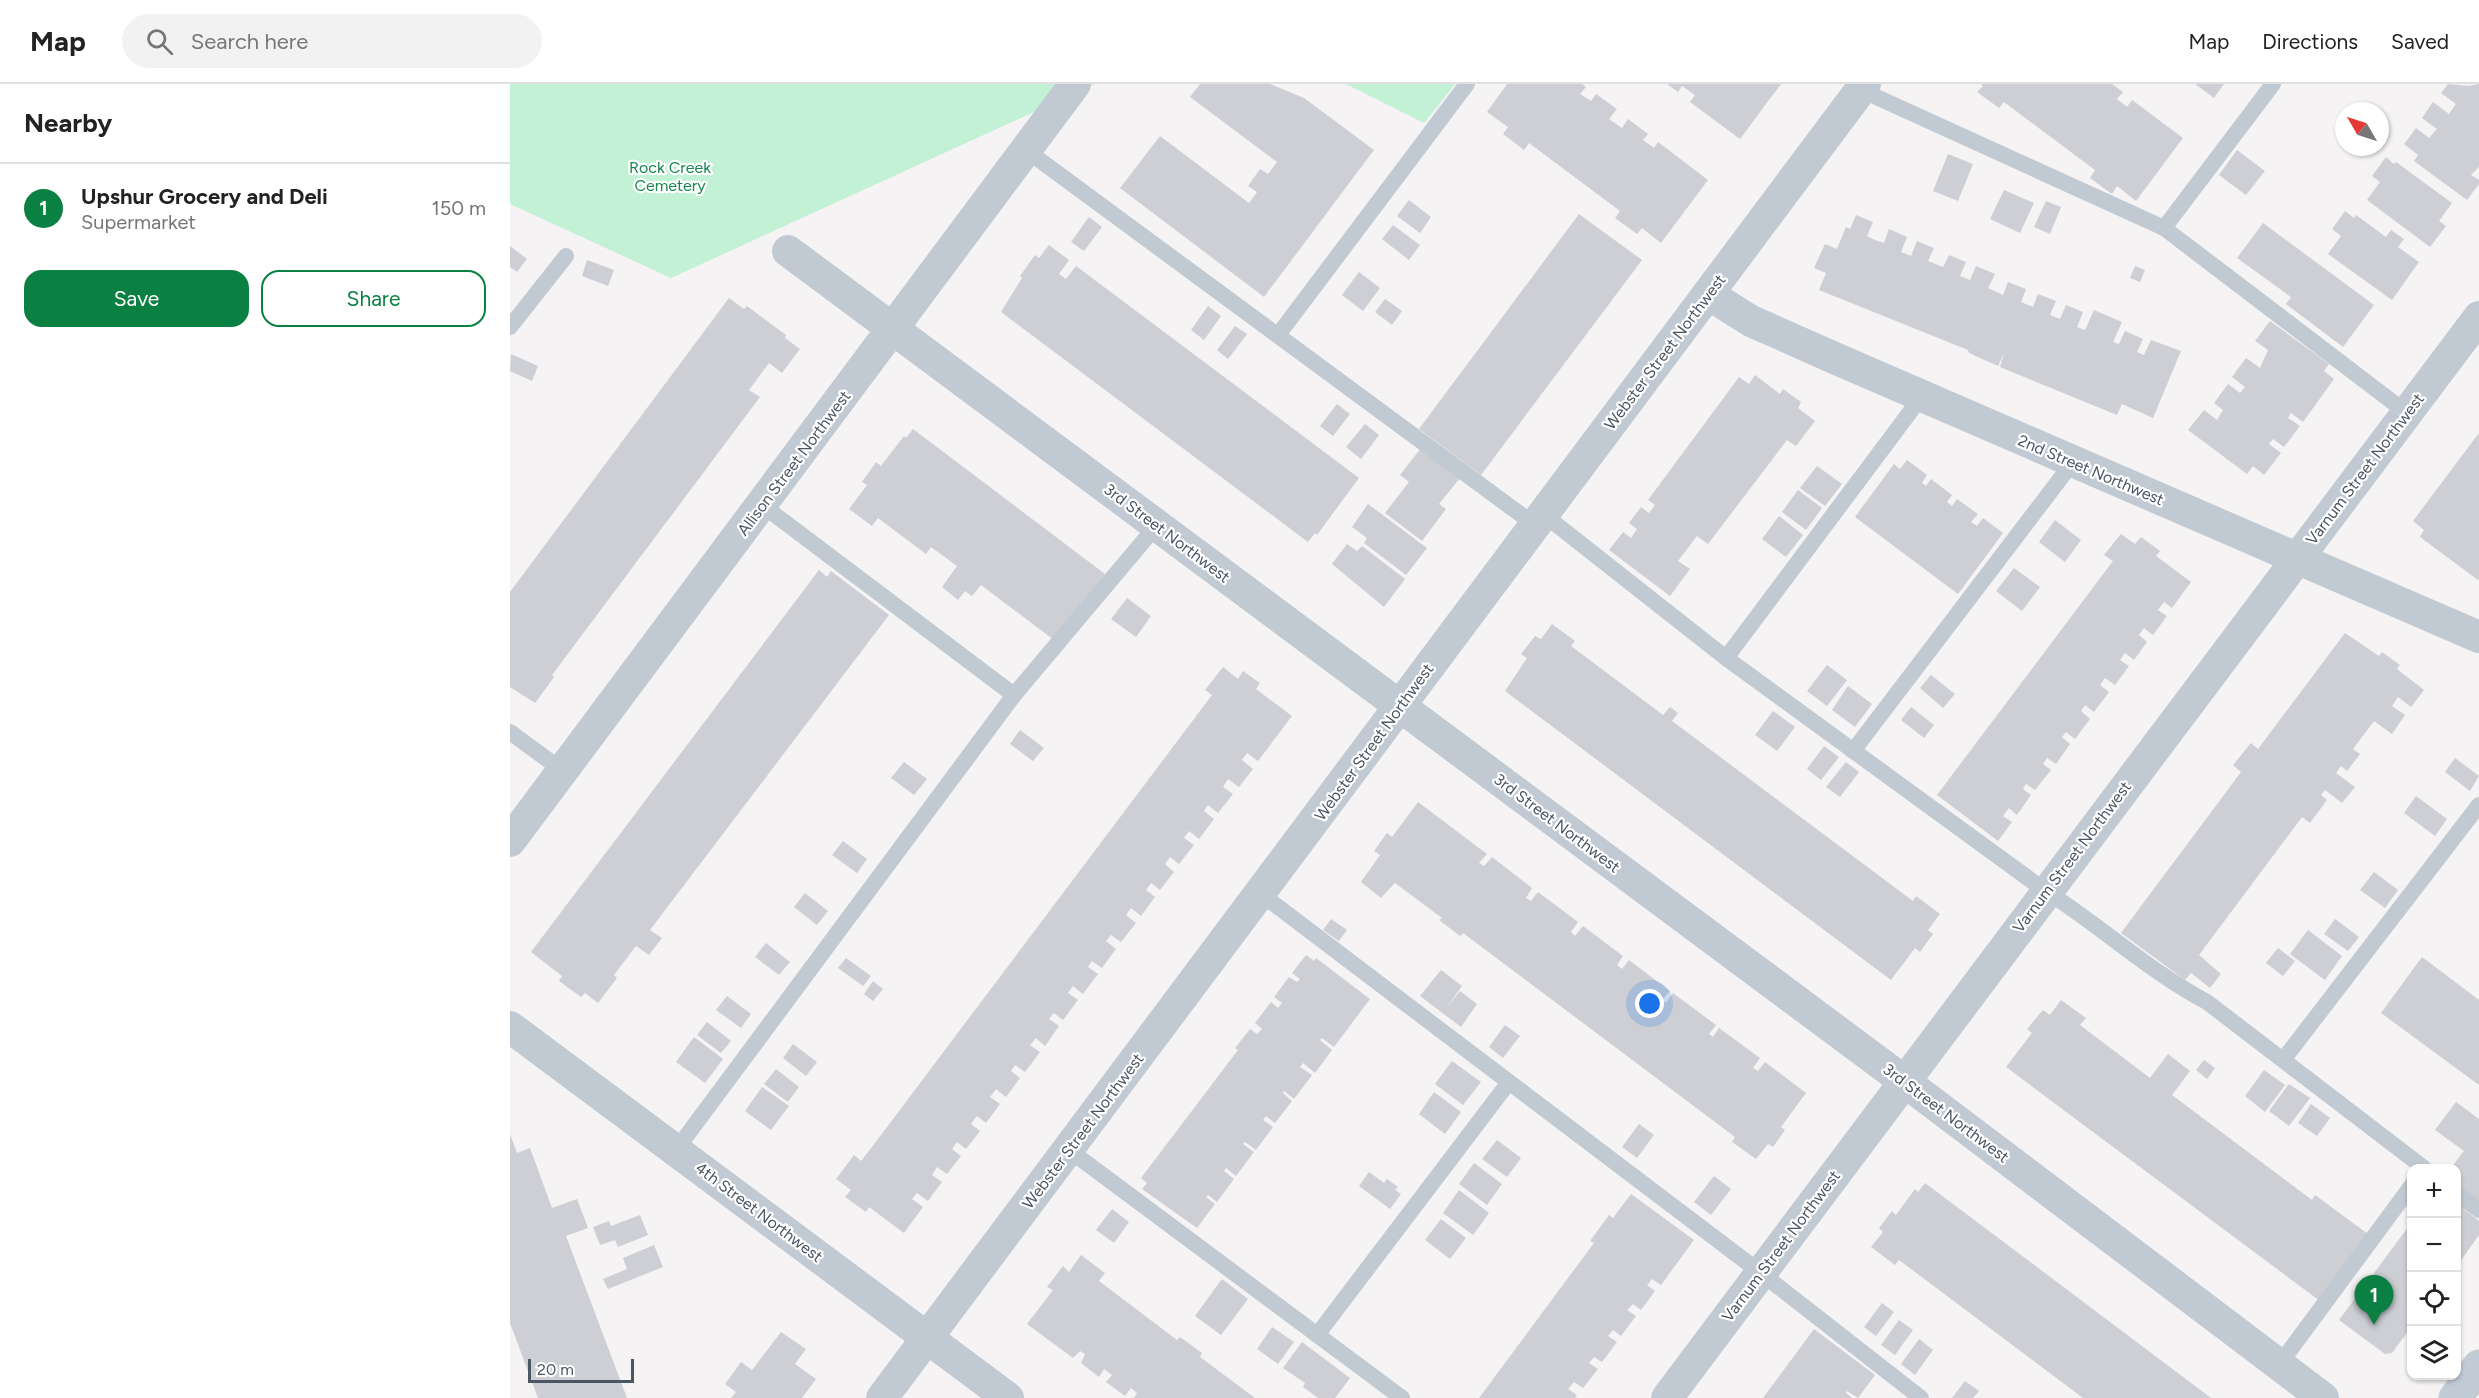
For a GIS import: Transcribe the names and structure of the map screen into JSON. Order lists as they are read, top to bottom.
{
  "streets": {
    "street": [
      "Webster Street Northwest",
      "Allison Street Northwest",
      "Varnum Street Northwest",
      "2nd Street Northwest",
      "3rd Street Northwest",
      "4th Street Northwest"
    ]
  },
  "crossings": [
    ["Webster Street Northwest", "2nd Street Northwest"],
    ["Webster Street Northwest", "3rd Street Northwest"],
    ["Webster Street Northwest", "4th Street Northwest"],
    ["Allison Street Northwest", "3rd Street Northwest"],
    ["Varnum Street Northwest", "2nd Street Northwest"],
    ["Varnum Street Northwest", "3rd Street Northwest"]
  ],
  "parks": ["Rock Creek Cemetery"],
  "scale_bar": "20 m",
  "north": "top left",
  "page": {
    "header": "Map",
    "search": "Search here",
    "nav": ["Map", "Directions", "Saved"],
    "heading": "Nearby",
    "list": [
      {
        "mark": "1",
        "name": "Upshur Grocery and Deli",
        "note": "Supermarket",
        "value": "150 m"
      }
    ],
    "buttons": ["Save", "Share"],
    "map_buttons": ["+", "−"],
    "pins": "1",
    "scale": "20 m"
  }
}
